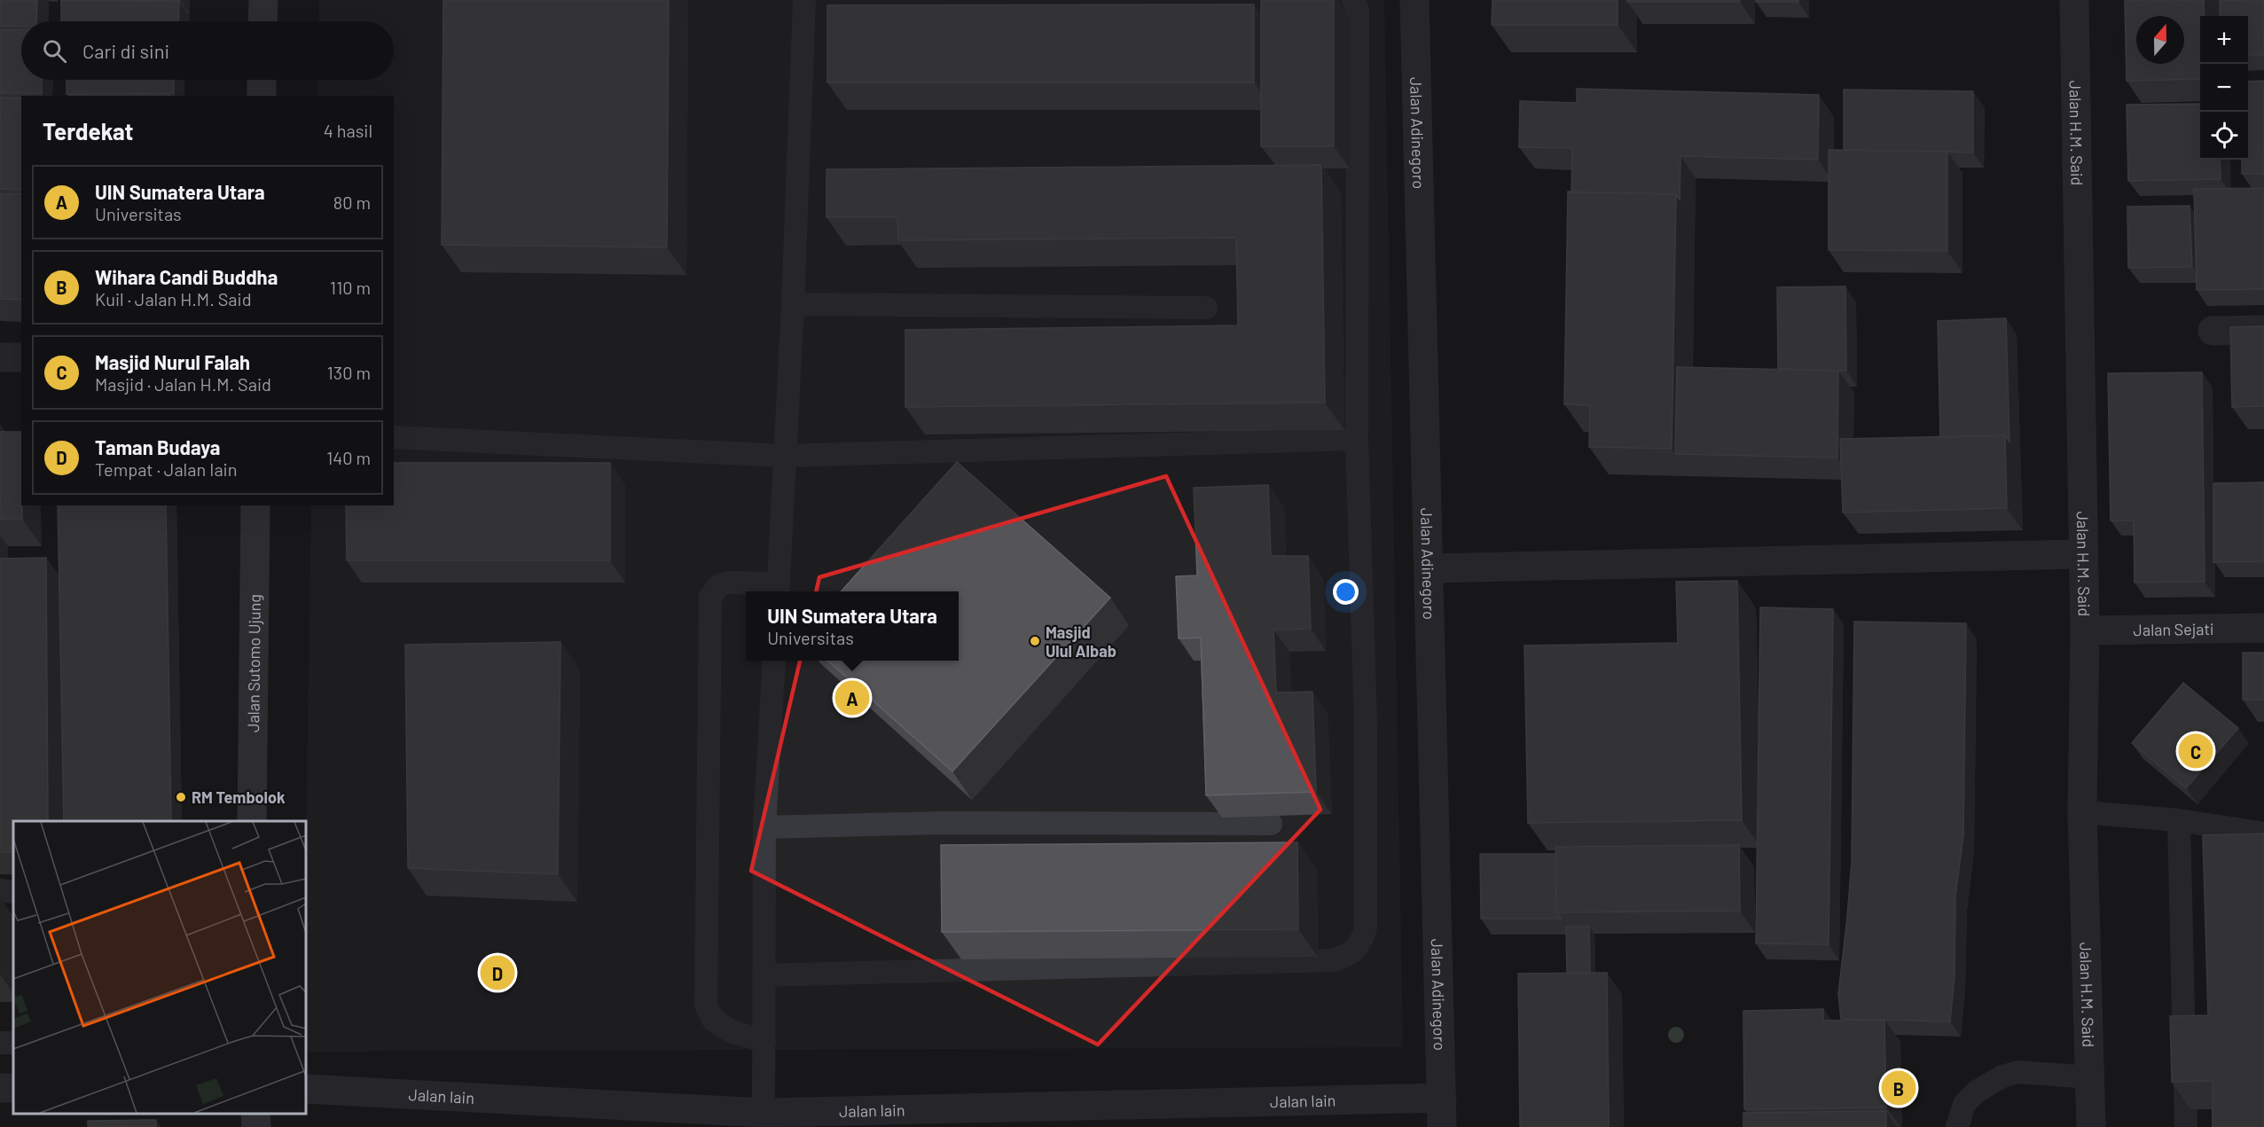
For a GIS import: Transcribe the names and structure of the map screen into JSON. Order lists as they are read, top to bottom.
{
  "streets": {
    "main road": ["Jalan Sutomo Ujung"],
    "street": [
      "Jalan Adinegoro",
      "Jalan H.M. Said",
      "Jalan Sejati",
      "Jalan Iain"
    ]
  },
  "crossings": [
    ["Jalan Adinegoro", "Jalan Iain"],
    ["Jalan H.M. Said", "Jalan Sejati"]
  ],
  "places": ["Masjid Ulul Albab", "RM Tembolok"],
  "north": "top",
  "page": {
    "map_buttons": ["+", "−"],
    "search": "Cari di sini",
    "heading": ["Terdekat", "4 hasil"],
    "list": [
      {
        "mark": "A",
        "name": "UIN Sumatera Utara",
        "note": "Universitas",
        "value": "80 m"
      },
      {
        "mark": "B",
        "name": "Wihara Candi Buddha",
        "note": "Kuil · Jalan H.M. Said",
        "value": "110 m"
      },
      {
        "mark": "C",
        "name": "Masjid Nurul Falah",
        "note": "Masjid · Jalan H.M. Said",
        "value": "130 m"
      },
      {
        "mark": "D",
        "name": "Taman Budaya",
        "note": "Tempat · Jalan Iain",
        "value": "140 m"
      }
    ],
    "popup": ["UIN Sumatera Utara", "Universitas"],
    "pins": [
      "A",
      "C",
      "D",
      "B"
    ]
  }
}
